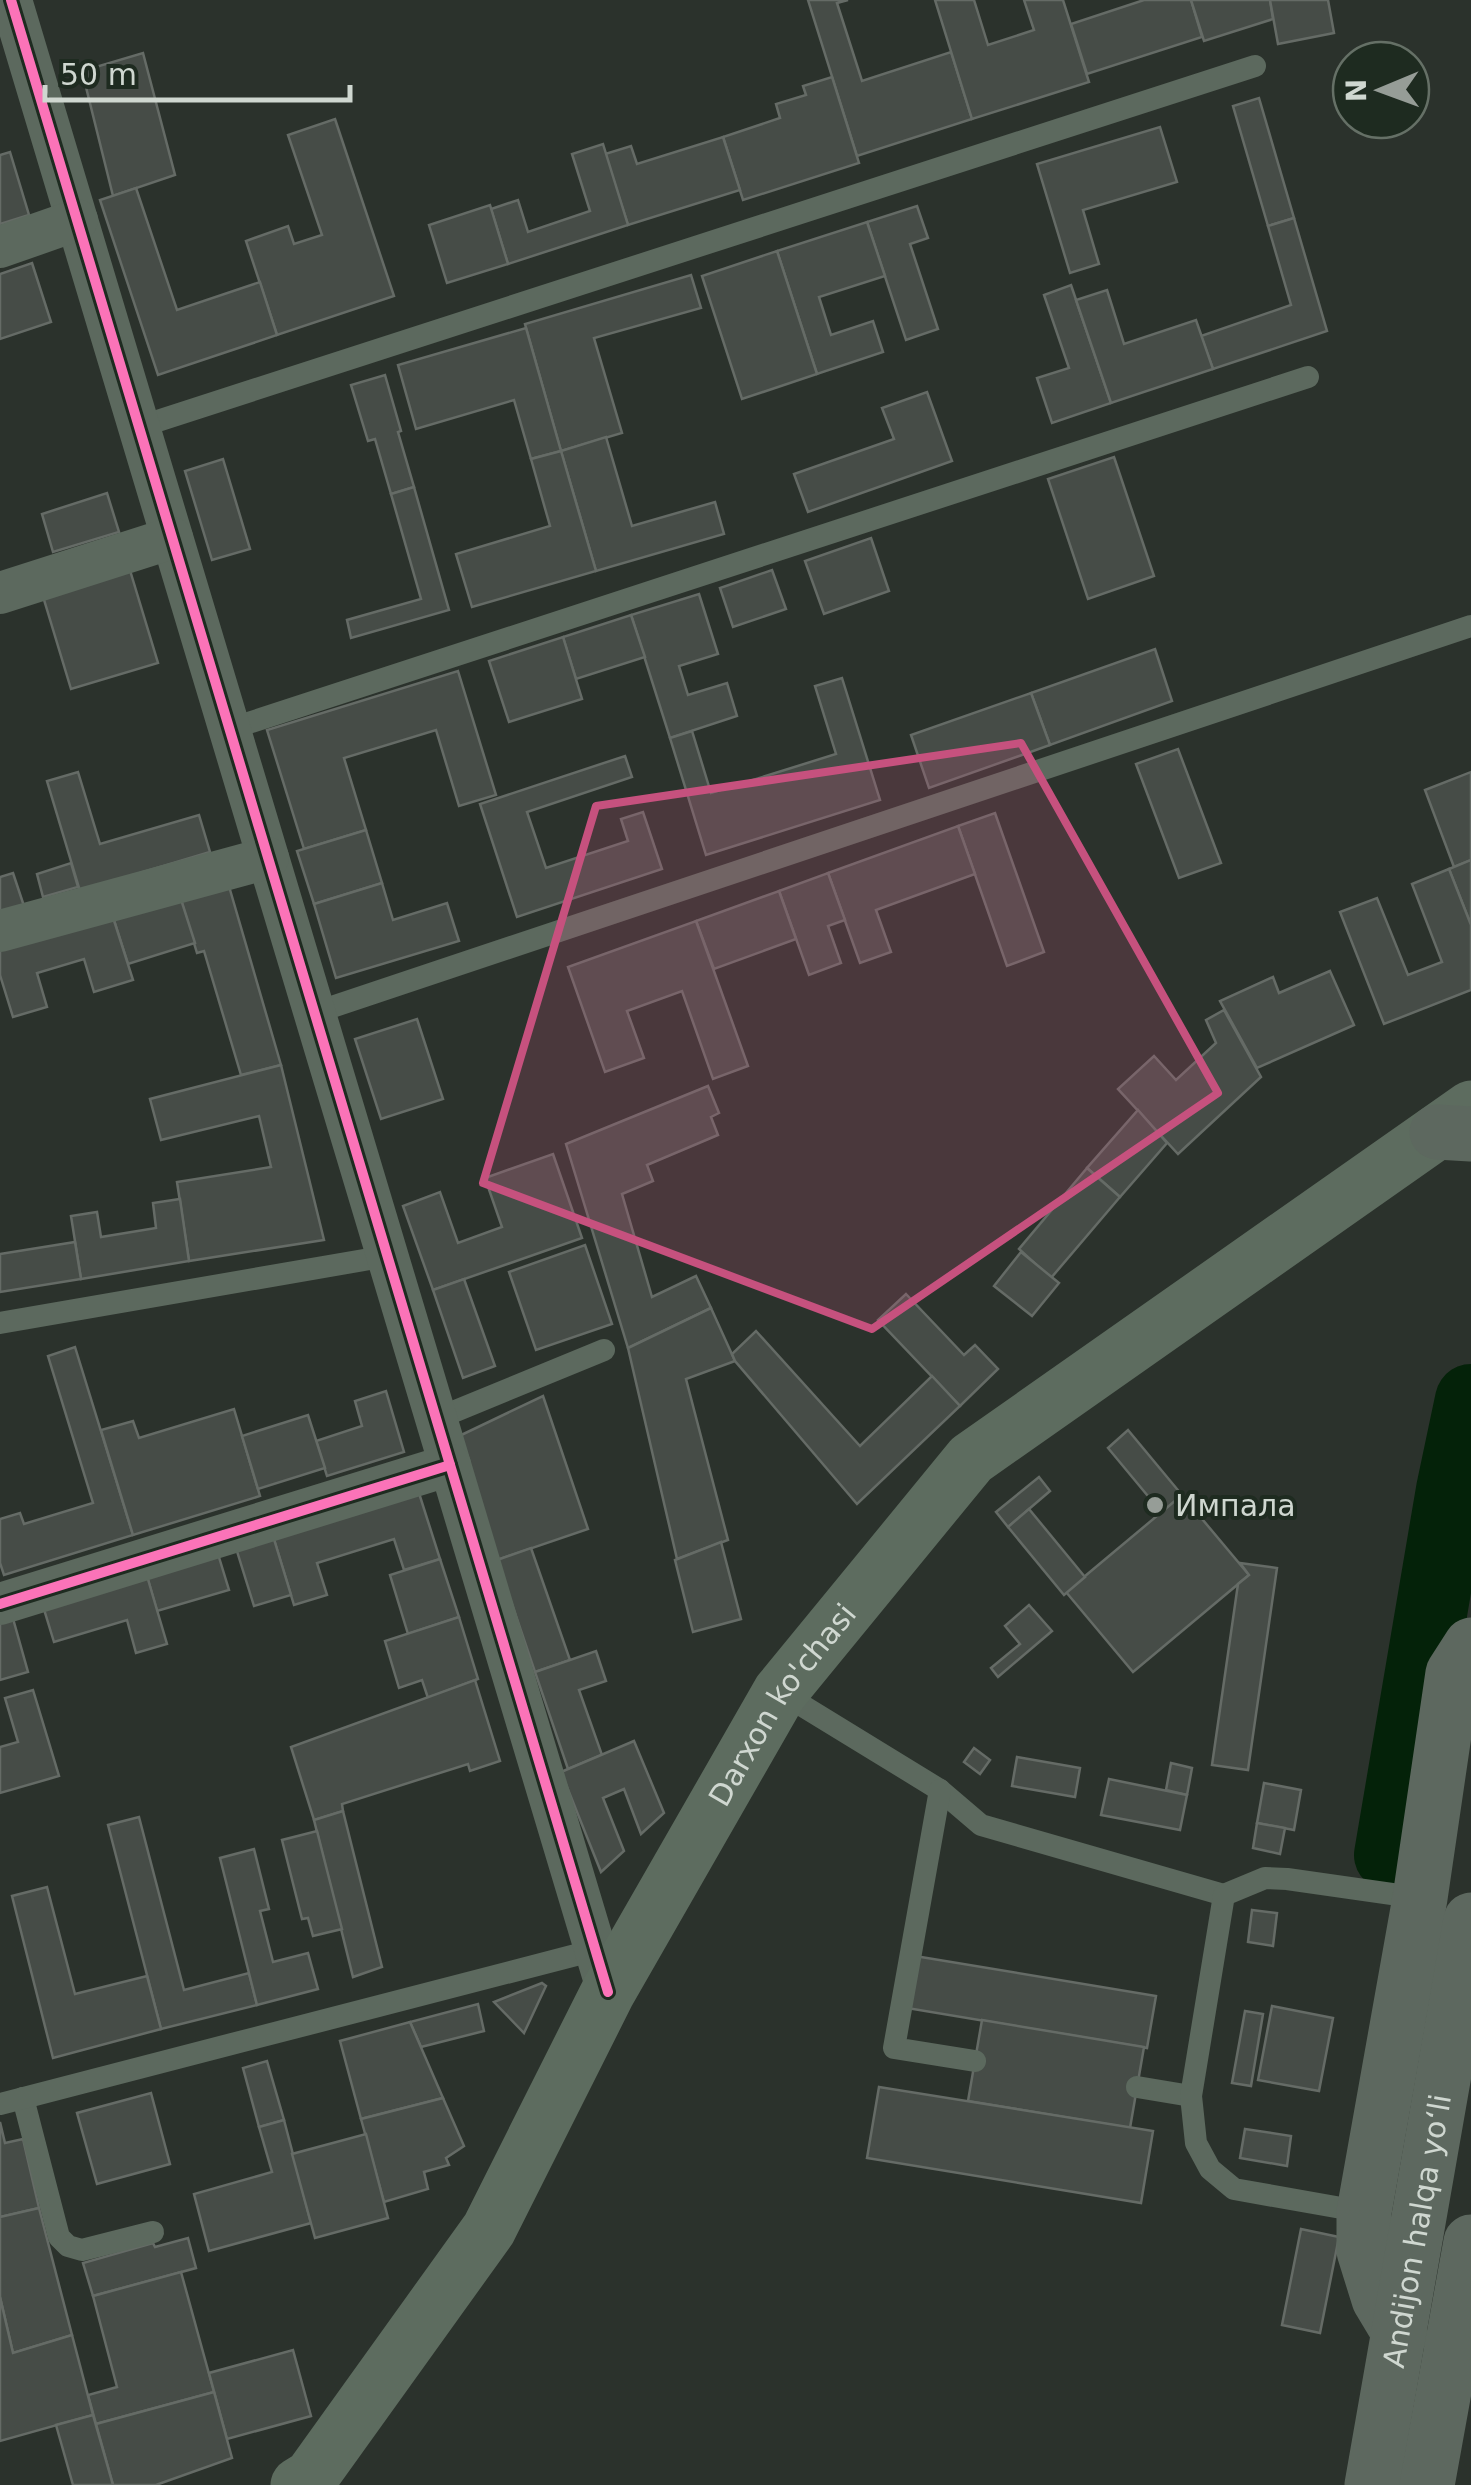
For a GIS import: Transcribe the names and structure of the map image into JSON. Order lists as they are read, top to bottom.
{
  "streets": {
    "highway": ["Andijon halqa yo‘li"],
    "main road": ["Darxon ko'chasi"]
  },
  "places": ["Импала"],
  "scale_bar": "50 m",
  "north": "left"
}
